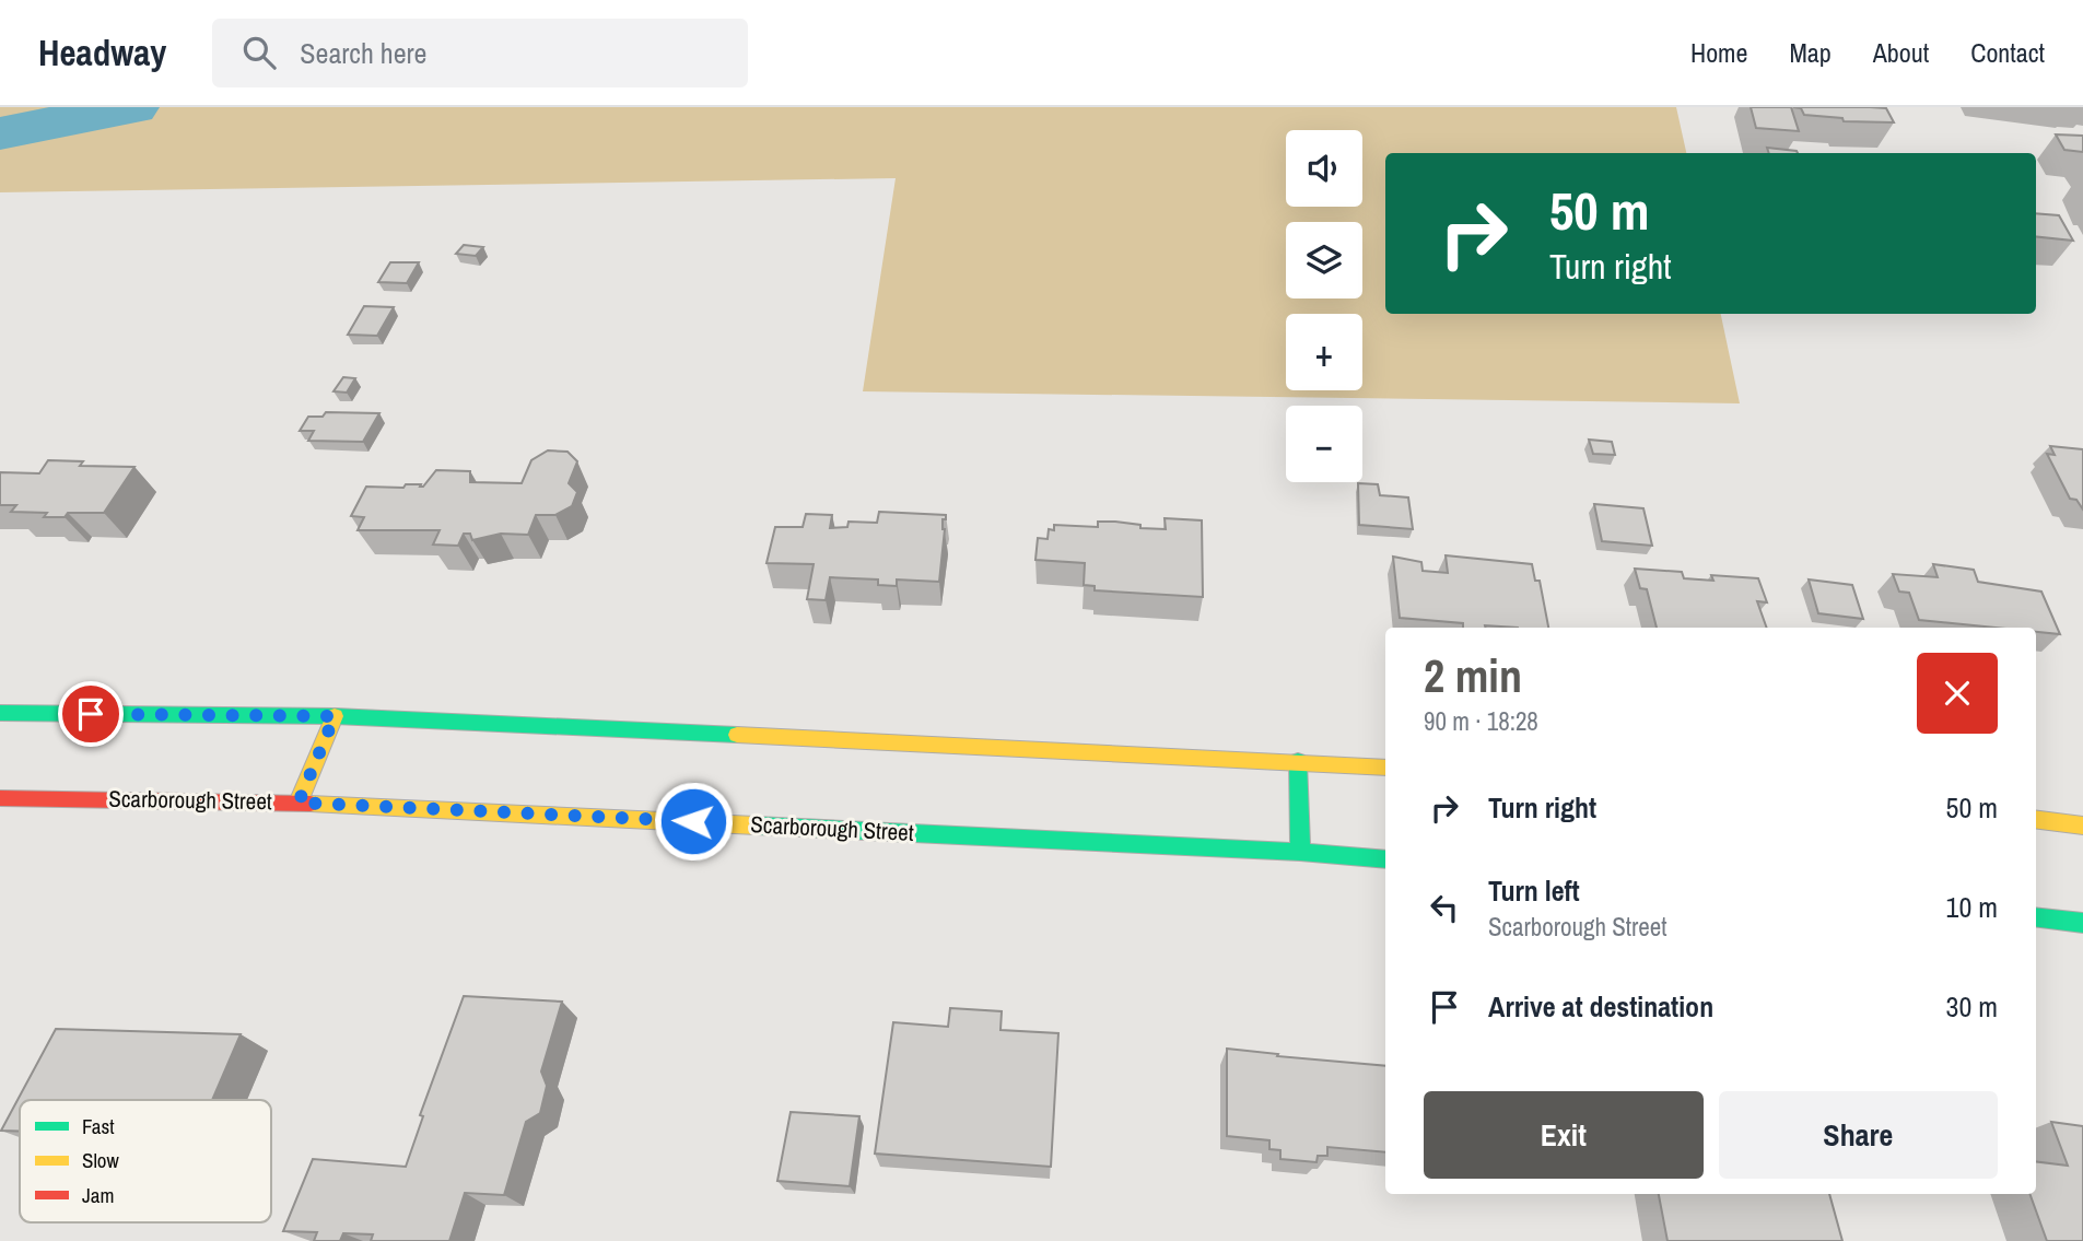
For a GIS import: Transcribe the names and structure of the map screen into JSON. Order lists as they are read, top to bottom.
{
  "streets": {
    "main road": ["Scarborough Street"]
  },
  "legend": ["Fast", "Slow", "Jam"],
  "page": {
    "header": "Headway",
    "search": "Search here",
    "nav": [
      "Home",
      "Map",
      "About",
      "Contact"
    ],
    "map_buttons": ["+", "−"],
    "turn": ["50 m", "Turn right"],
    "heading": ["2 min", "90 m · 18:28"],
    "list": [
      {
        "name": "Turn right",
        "value": "50 m"
      },
      {
        "name": "Turn left",
        "note": "Scarborough Street",
        "value": "10 m"
      },
      {
        "name": "Arrive at destination",
        "value": "30 m"
      }
    ],
    "buttons": ["Exit", "Share"]
  }
}
